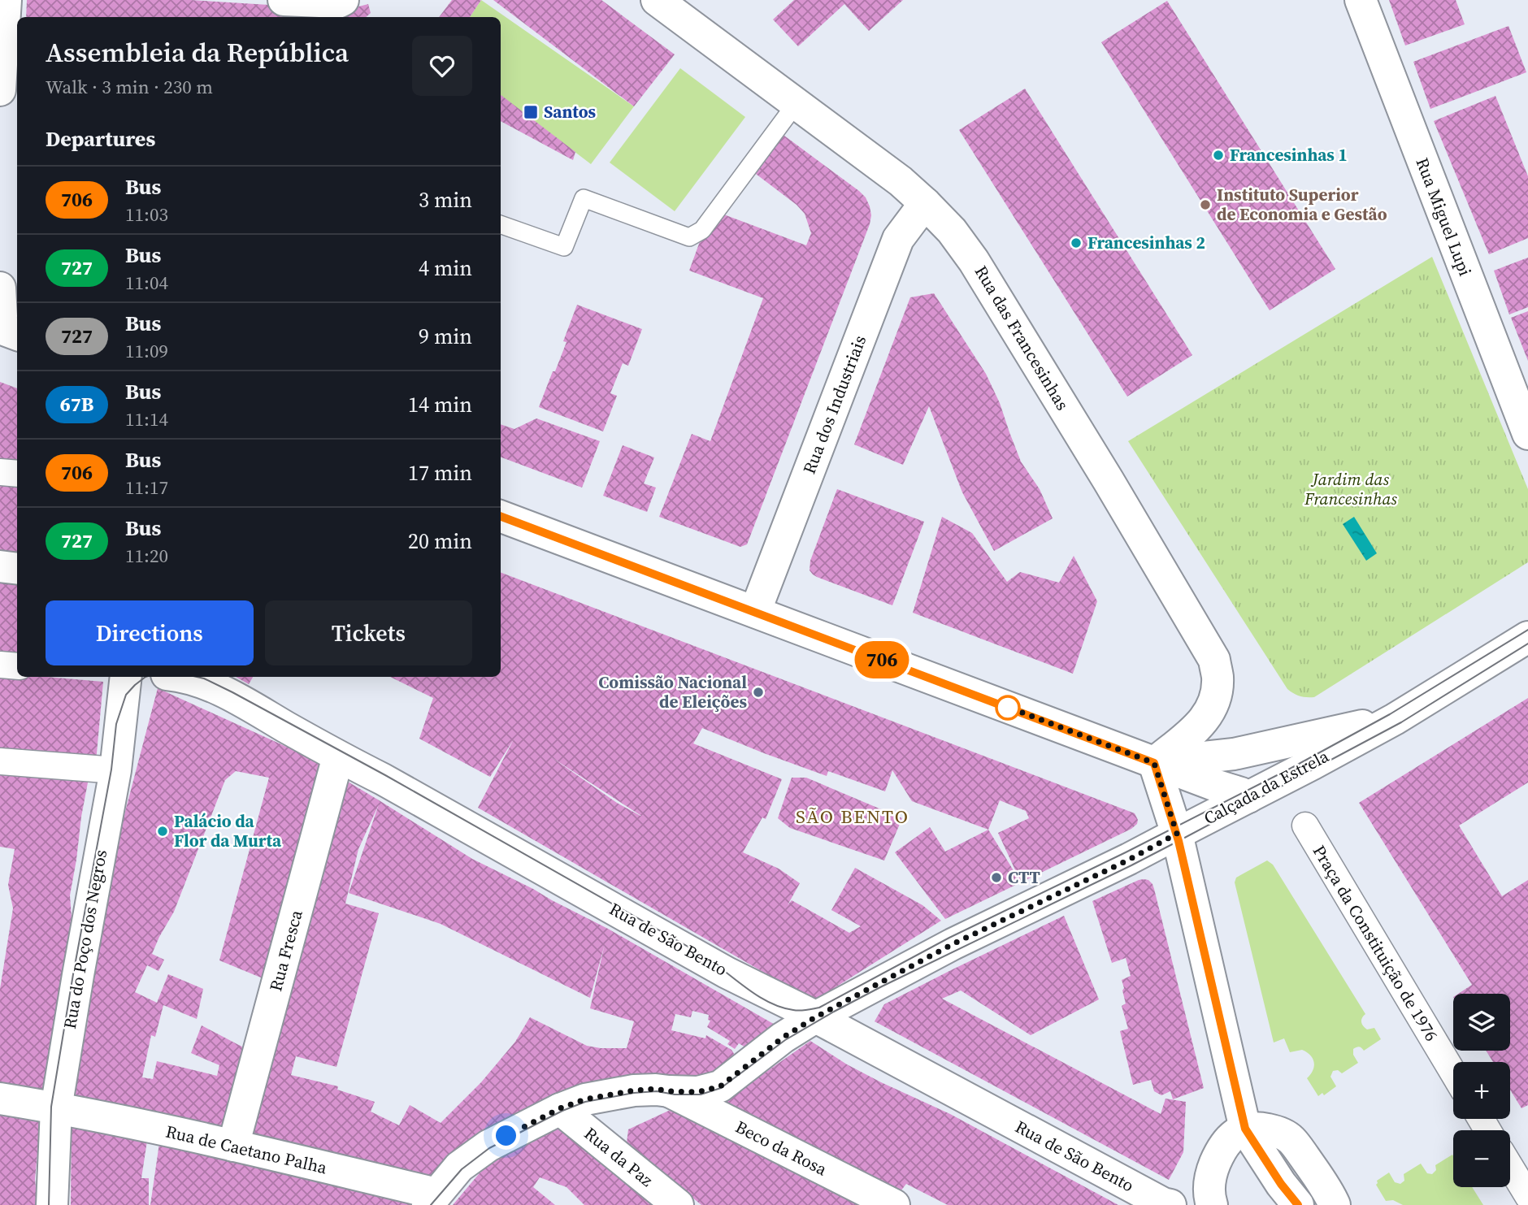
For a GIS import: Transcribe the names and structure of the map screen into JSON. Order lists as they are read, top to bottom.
{
  "streets": {
    "street": [
      "Rua Miguel Lupi",
      "Rua das Francesinhas",
      "Rua dos Industriais",
      "Calçada da Estrela",
      "Rua do Poço dos Negros",
      "Rua de São Bento",
      "Praça da Constituição de 1976",
      "Rua Fresca",
      "Beco da Rosa",
      "Rua de Caetano Palha",
      "Rua da Paz"
    ]
  },
  "crossings": [
    ["Rua das Francesinhas", "Rua dos Industriais"],
    ["Calçada da Estrela", "Rua de São Bento"],
    ["Calçada da Estrela", "Beco da Rosa"],
    ["Calçada da Estrela", "Rua de Caetano Palha"],
    ["Calçada da Estrela", "Rua da Paz"],
    ["Rua do Poço dos Negros", "Rua de Caetano Palha"],
    ["Rua de São Bento", "Rua Fresca"],
    ["Rua Fresca", "Rua de Caetano Palha"]
  ],
  "districts": ["SÃO BENTO"],
  "parks": ["Jardim das Francesinhas"],
  "places": {
    "transit": ["Santos"],
    "other": [
      "Francesinhas 1",
      "Instituto Superior de Economia e Gestão",
      "Francesinhas 2",
      "Comissão Nacional de Eleições",
      "Palácio da Flor da Murta",
      "CTT"
    ]
  },
  "lines": ["bus line 706"],
  "page": {
    "on_map": "706",
    "heading": [
      ["Assembleia da República", "Walk · 3 min · 230 m"],
      "Departures"
    ],
    "list": [
      {
        "mark": "706",
        "name": "Bus",
        "note": "11:03",
        "value": "3 min"
      },
      {
        "mark": "727",
        "name": "Bus",
        "note": "11:04",
        "value": "4 min"
      },
      {
        "mark": "727",
        "name": "Bus",
        "note": "11:09",
        "value": "9 min"
      },
      {
        "mark": "67B",
        "name": "Bus",
        "note": "11:14",
        "value": "14 min"
      },
      {
        "mark": "706",
        "name": "Bus",
        "note": "11:17",
        "value": "17 min"
      },
      {
        "mark": "727",
        "name": "Bus",
        "note": "11:20",
        "value": "20 min"
      }
    ],
    "buttons": ["Directions", "Tickets"],
    "map_buttons": ["+", "−"]
  }
}
